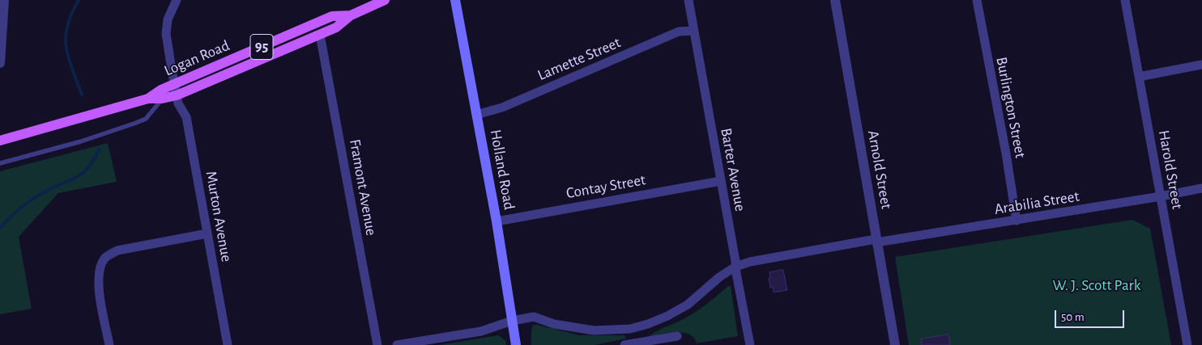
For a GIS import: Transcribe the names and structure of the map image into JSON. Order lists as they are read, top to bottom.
{
  "streets": {
    "main road": ["95", "Logan Road", "Holland Road"],
    "street": [
      "Lamette Street",
      "Burlington Street",
      "Barter Avenue",
      "Arnold Street",
      "Harold Street",
      "Contay Street",
      "Framont Avenue",
      "Arabilia Street",
      "Murton Avenue"
    ]
  },
  "crossings": [
    ["Logan Road", "Framont Avenue"],
    ["Logan Road", "Murton Avenue"],
    ["Lamette Street", "Holland Road"],
    ["Lamette Street", "Barter Avenue"],
    ["Burlington Street", "Arabilia Street"],
    ["Holland Road", "Contay Street"],
    ["Holland Road", "Arabilia Street"],
    ["Barter Avenue", "Contay Street"],
    ["Barter Avenue", "Arabilia Street"],
    ["Arnold Street", "Arabilia Street"],
    ["Harold Street", "Arabilia Street"]
  ],
  "parks": ["W. J. Scott Park"],
  "scale_bar": "50 m"
}
